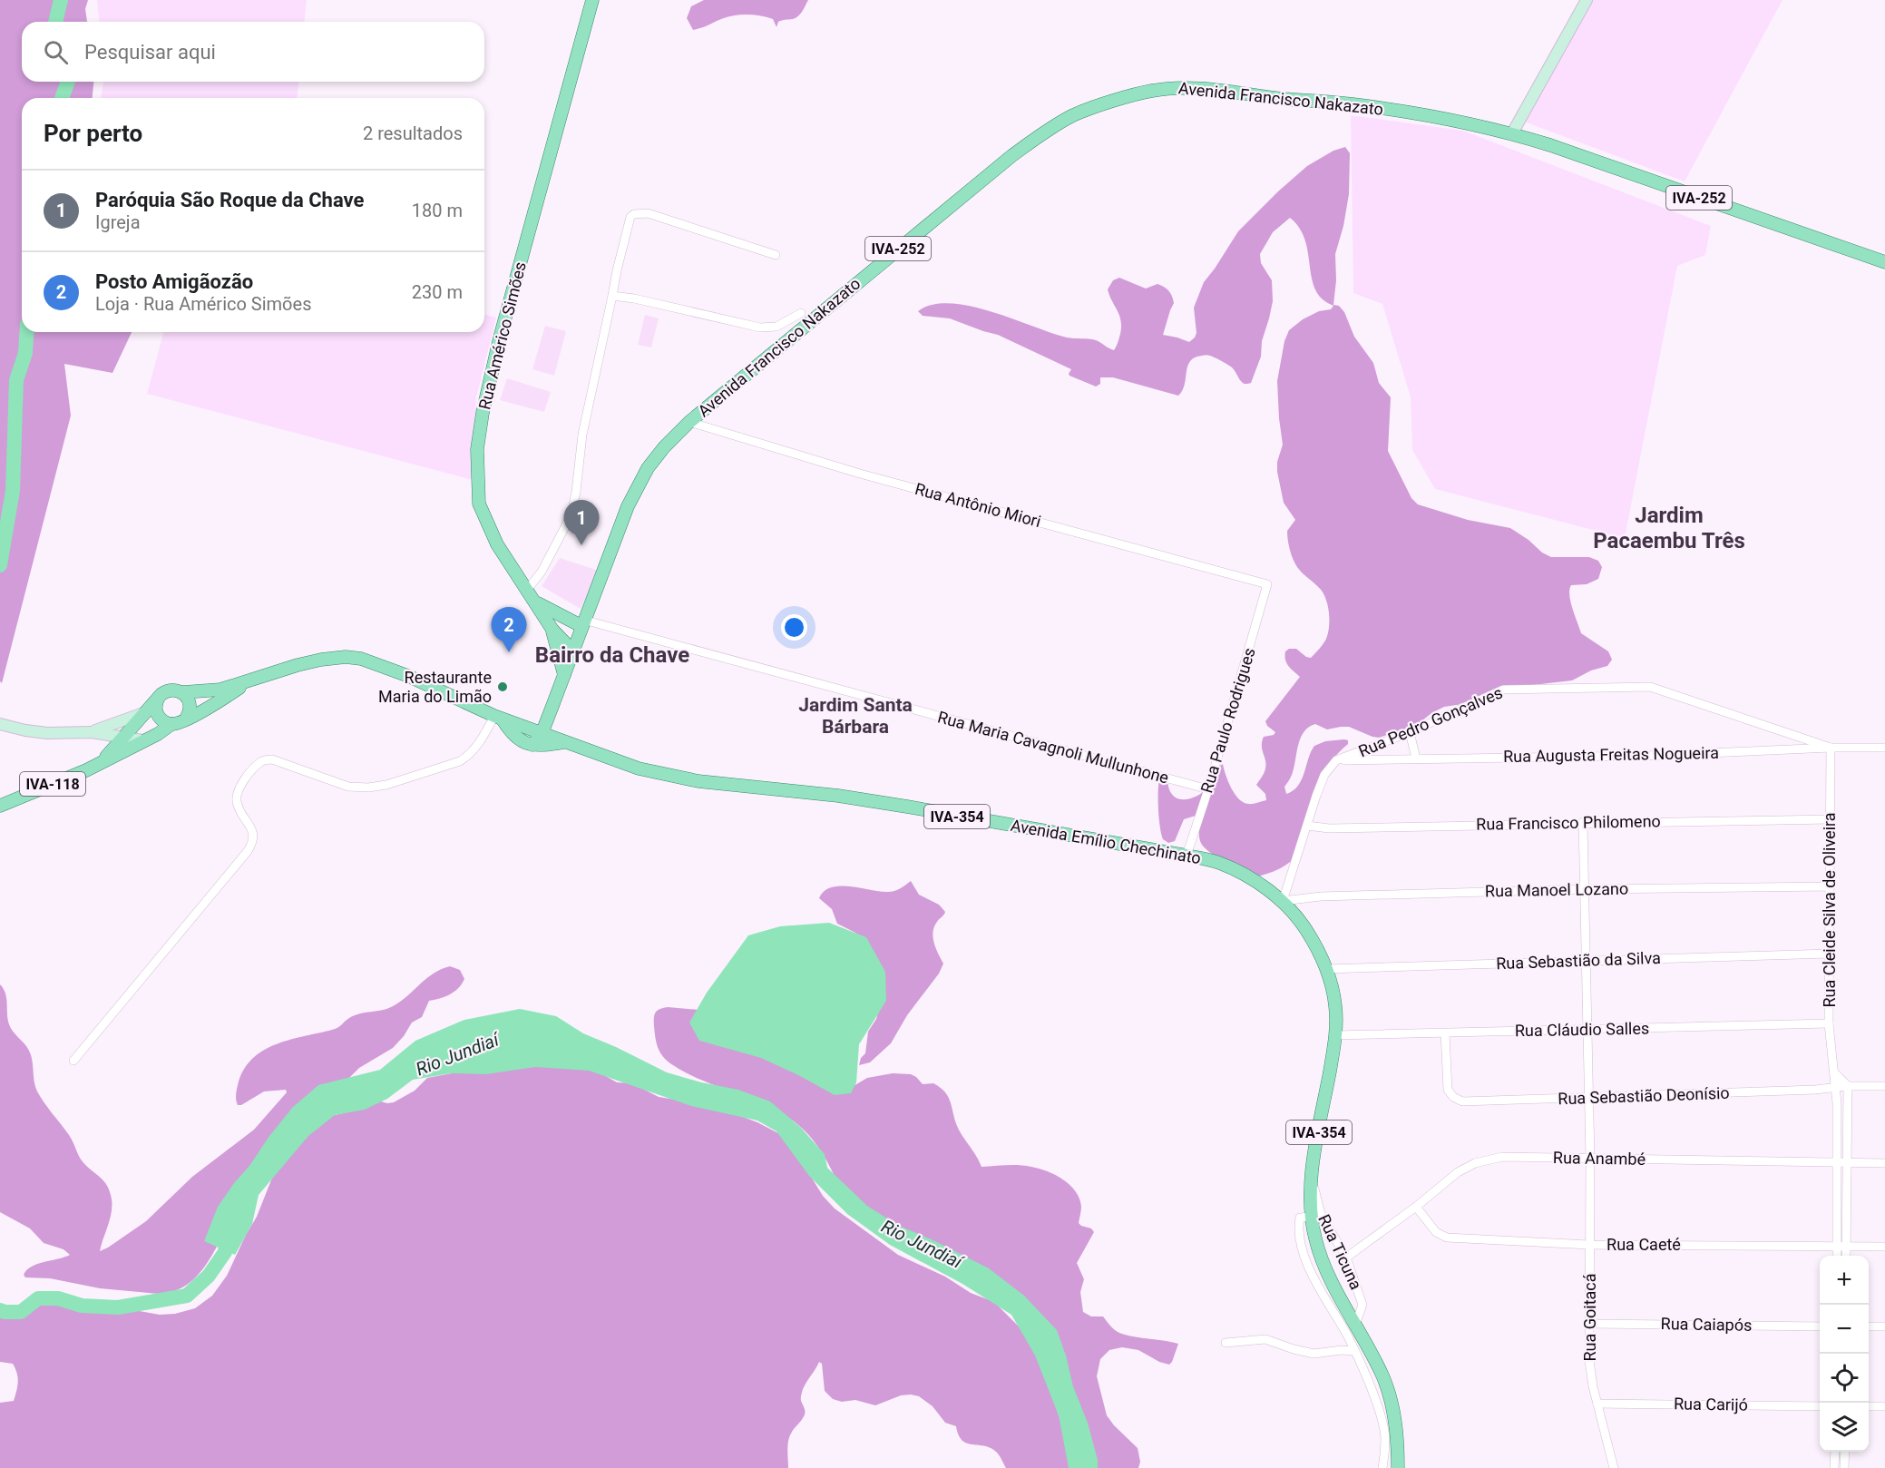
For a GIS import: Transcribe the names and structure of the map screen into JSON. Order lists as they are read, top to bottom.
{
  "streets": {
    "main road": [
      "Avenida Francisco Nakazato",
      "IVA-252",
      "Rua Américo Simões",
      "Rua Maria Cavagnoli Mullunhone",
      "IVA-118",
      "IVA-354",
      "Avenida Emílio Chechinato"
    ],
    "street": [
      "Rua Antônio Miori",
      "Rua Paulo Rodrigues",
      "Rua Pedro Gonçalves",
      "Rua Augusta Freitas Nogueira",
      "Rua Francisco Philomeno",
      "Rua Manoel Lozano",
      "Rua Cleide Silva de Oliveira",
      "Rua Sebastião da Silva",
      "Rua Cláudio Salles",
      "Rua Sebastião Deonísio",
      "Rua Anambé",
      "Rua Caeté",
      "Rua Ticuna",
      "Rua Goitacá",
      "Rua Caiapós",
      "Rua Carijó"
    ]
  },
  "crossings": [
    ["Avenida Francisco Nakazato", "Rua Américo Simões"],
    ["Avenida Francisco Nakazato", "Rua Antônio Miori"],
    ["Avenida Francisco Nakazato", "Rua Maria Cavagnoli Mullunhone"],
    ["Avenida Francisco Nakazato", "Avenida Emílio Chechinato"],
    ["Rua Américo Simões", "Rua Maria Cavagnoli Mullunhone"],
    ["Rua Antônio Miori", "Rua Paulo Rodrigues"],
    ["Rua Paulo Rodrigues", "Rua Maria Cavagnoli Mullunhone"],
    ["Rua Paulo Rodrigues", "Avenida Emílio Chechinato"],
    ["Rua Pedro Gonçalves", "Rua Augusta Freitas Nogueira"],
    ["Rua Pedro Gonçalves", "Rua Francisco Philomeno"],
    ["Rua Pedro Gonçalves", "Avenida Emílio Chechinato"],
    ["Rua Pedro Gonçalves", "Rua Manoel Lozano"],
    ["Rua Pedro Gonçalves", "Rua Cleide Silva de Oliveira"],
    ["Rua Augusta Freitas Nogueira", "Rua Cleide Silva de Oliveira"],
    ["IVA-118", "Avenida Emílio Chechinato"],
    ["Rua Francisco Philomeno", "Rua Cleide Silva de Oliveira"],
    ["Rua Francisco Philomeno", "Rua Goitacá"],
    ["Avenida Emílio Chechinato", "Rua Manoel Lozano"],
    ["Avenida Emílio Chechinato", "Rua Sebastião da Silva"],
    ["Avenida Emílio Chechinato", "Rua Cláudio Salles"],
    ["Avenida Emílio Chechinato", "Rua Ticuna"],
    ["Rua Manoel Lozano", "Rua Cleide Silva de Oliveira"],
    ["Rua Manoel Lozano", "Rua Goitacá"],
    ["Rua Cleide Silva de Oliveira", "Rua Sebastião da Silva"],
    ["Rua Cleide Silva de Oliveira", "Rua Cláudio Salles"],
    ["Rua Cleide Silva de Oliveira", "Rua Sebastião Deonísio"],
    ["Rua Cleide Silva de Oliveira", "Rua Anambé"],
    ["Rua Cleide Silva de Oliveira", "Rua Caeté"],
    ["Rua Sebastião da Silva", "Rua Goitacá"],
    ["Rua Cláudio Salles", "Rua Sebastião Deonísio"],
    ["Rua Cláudio Salles", "Rua Goitacá"],
    ["Rua Sebastião Deonísio", "Rua Goitacá"],
    ["Rua Anambé", "Rua Caeté"],
    ["Rua Anambé", "Rua Ticuna"],
    ["Rua Anambé", "Rua Goitacá"],
    ["Rua Caeté", "Rua Goitacá"],
    ["Rua Goitacá", "Rua Caiapós"],
    ["Rua Goitacá", "Rua Carijó"]
  ],
  "districts": ["Jardim Pacaembu Três", "Bairro da Chave", "Jardim Santa Bárbara"],
  "water": ["Rio Jundiaí"],
  "places": ["Restaurante Maria do Limão"],
  "page": {
    "search": "Pesquisar aqui",
    "heading": ["Por perto", "2 resultados"],
    "list": [
      {
        "mark": "1",
        "name": "Paróquia São Roque da Chave",
        "note": "Igreja",
        "value": "180 m"
      },
      {
        "mark": "2",
        "name": "Posto Amigãozão",
        "note": "Loja · Rua Américo Simões",
        "value": "230 m"
      }
    ],
    "pins": ["1", "2"],
    "map_buttons": ["+", "−"]
  }
}
